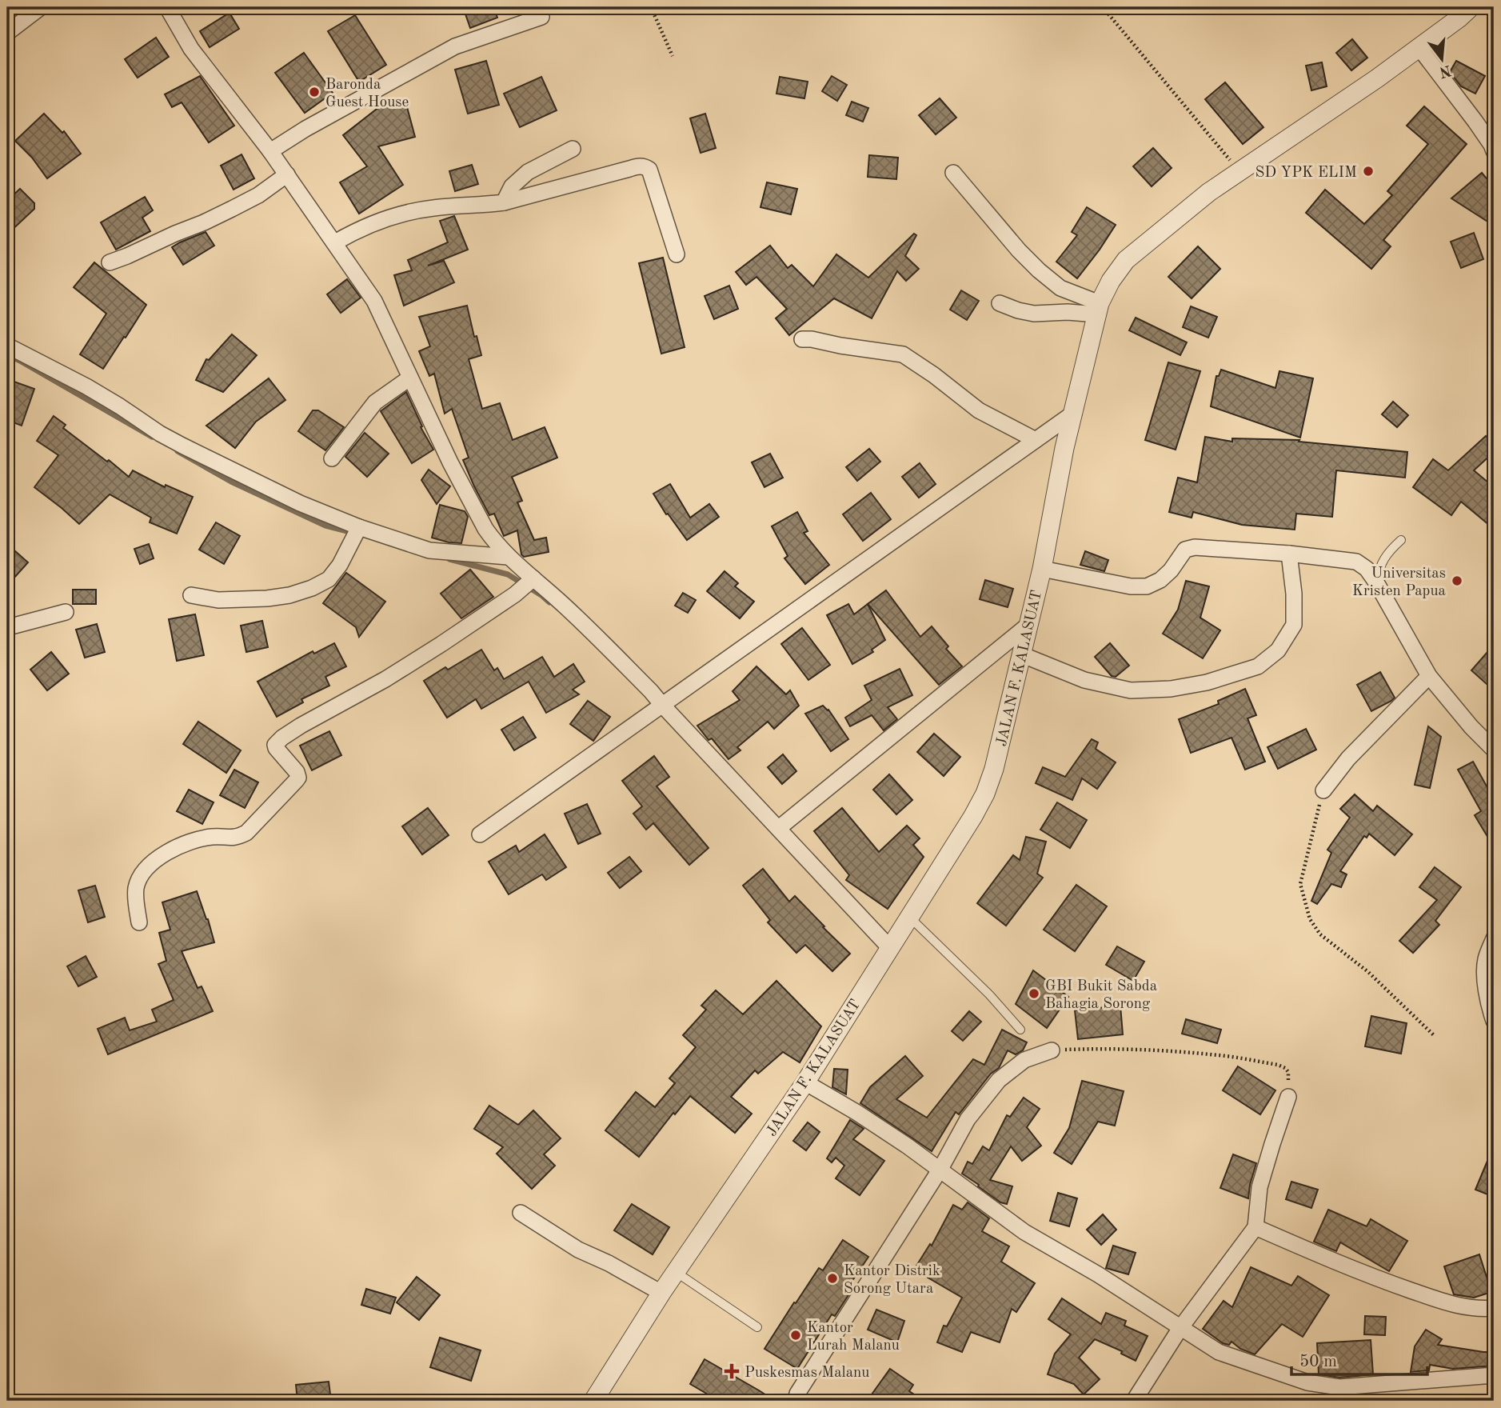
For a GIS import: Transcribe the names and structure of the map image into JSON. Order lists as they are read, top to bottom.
{
  "streets": {
    "street": ["JALAN F. KALASUAT"]
  },
  "places": {
    "other": [
      "Baronda Guest House",
      "SD YPK ELIM",
      "Universitas Kristen Papua",
      "GBI Bukit Sabda Bahagia Sorong",
      "Kantor Distrik Sorong Utara",
      "Kantor Lurah Malanu"
    ],
    "health": ["Puskesmas Malanu"]
  },
  "scale_bar": "50 m",
  "north": "bottom"
}
